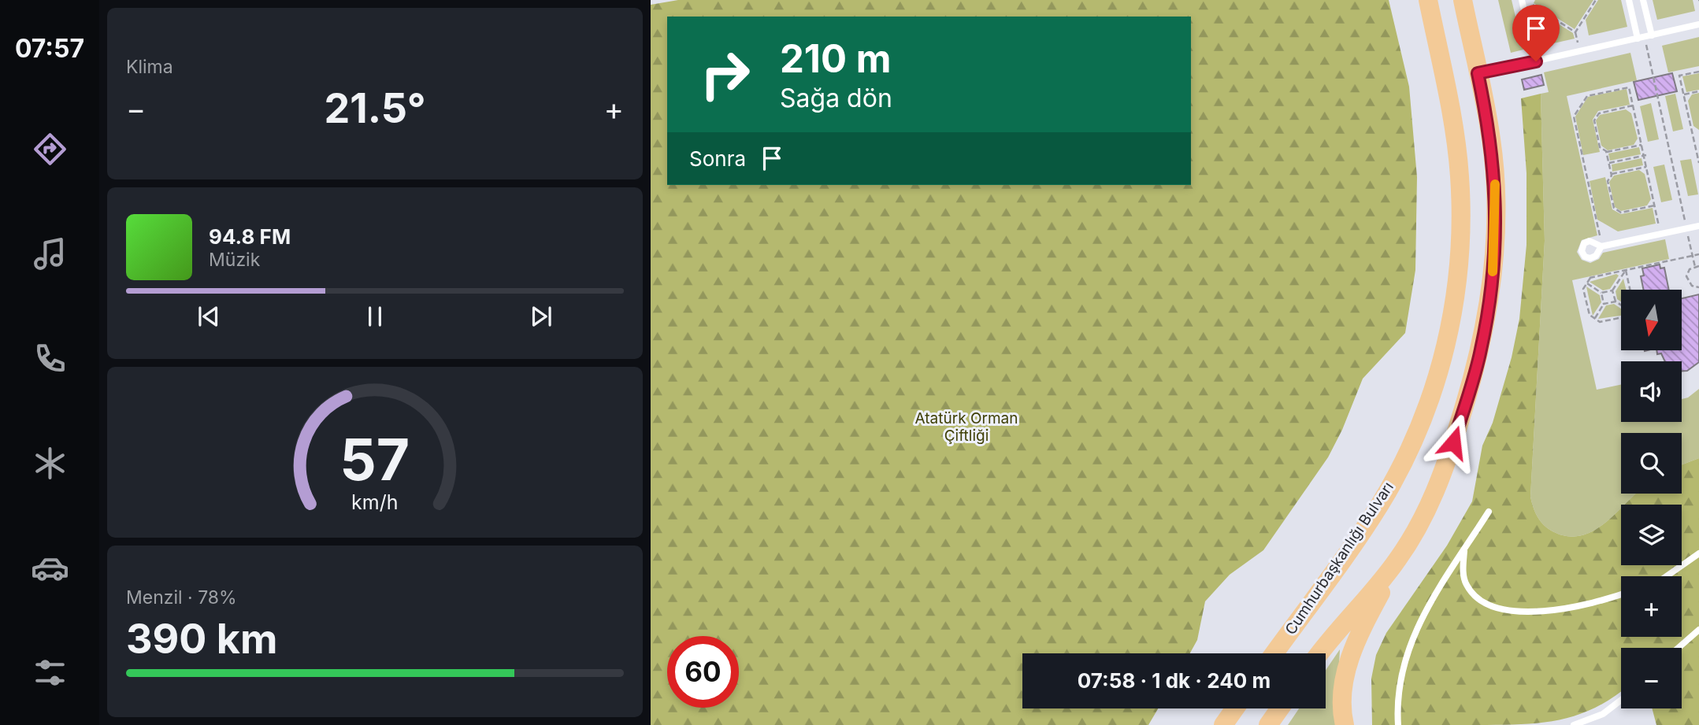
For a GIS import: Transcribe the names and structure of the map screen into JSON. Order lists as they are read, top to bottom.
{
  "streets": {
    "main road": ["Cumhurbaşkanlığı Bulvarı"]
  },
  "parks": ["Atatürk Orman Çiftliği"],
  "north": "bottom",
  "page": {
    "tabs": "07:57",
    "tile": [
      "Klima",
      ["Menzil · 78%", "390 km"]
    ],
    "turn": ["210 m", "Sağa dön"],
    "heat": ["−", "21.5°", "+"],
    "then": "Sonra",
    "song": ["94.8 FM", "Müzik"],
    "map_buttons": ["+", "−"],
    "limit": "60",
    "trip": "07:58 · 1 dk · 240 m",
    "gauge": ["57", "km/h"]
  }
}
